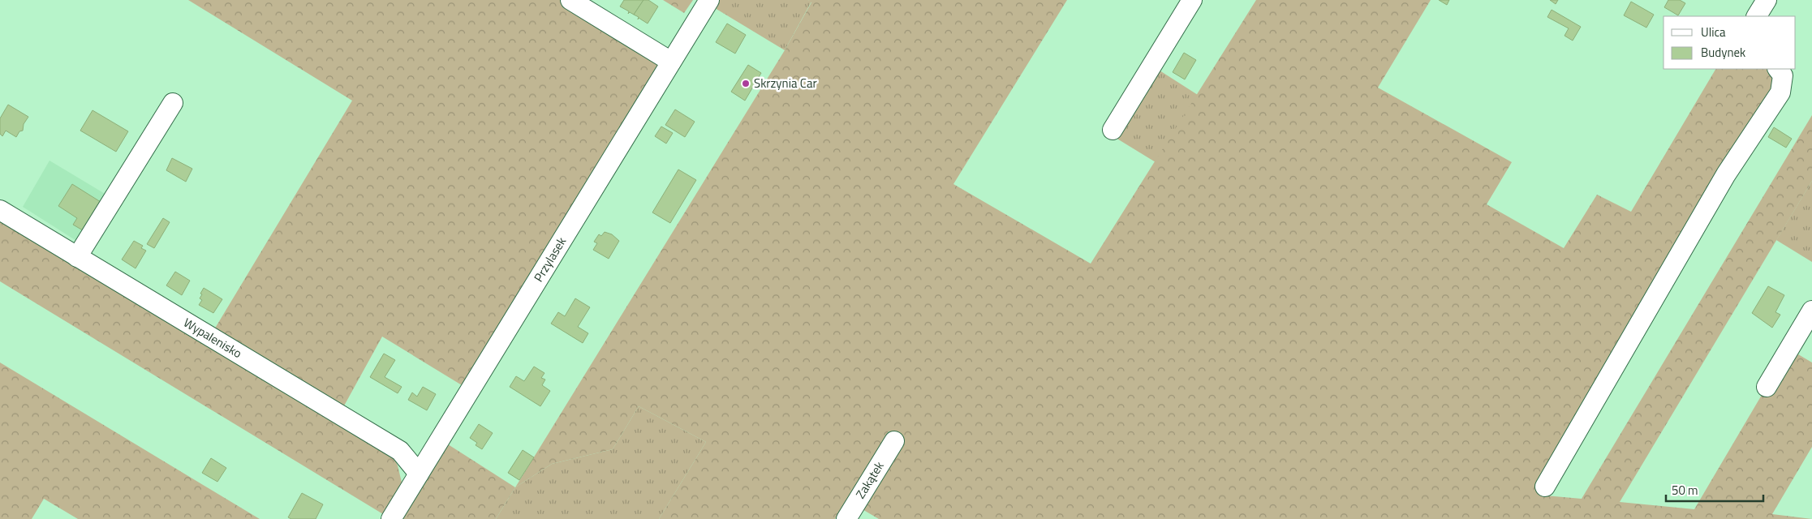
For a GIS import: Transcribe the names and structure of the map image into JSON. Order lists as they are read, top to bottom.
{
  "streets": {
    "street": ["Przylasek", "Wypalenisko", "Zakątek"]
  },
  "crossings": [
    ["Przylasek", "Wypalenisko"]
  ],
  "places": ["Skrzynia Car"],
  "legend": ["Ulica", "Budynek"],
  "scale_bar": "50 m"
}
